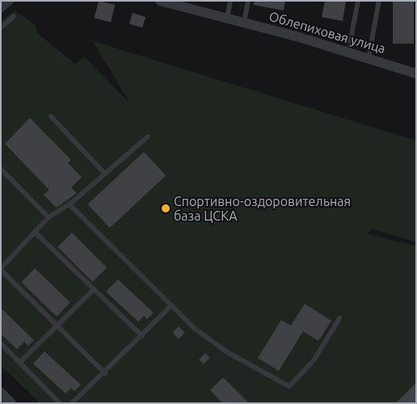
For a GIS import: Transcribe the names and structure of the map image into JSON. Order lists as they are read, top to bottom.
{
  "streets": {
    "street": ["Облепиховая улица"]
  },
  "places": ["Спортивно-оздоровительная база ЦСКА"]
}
